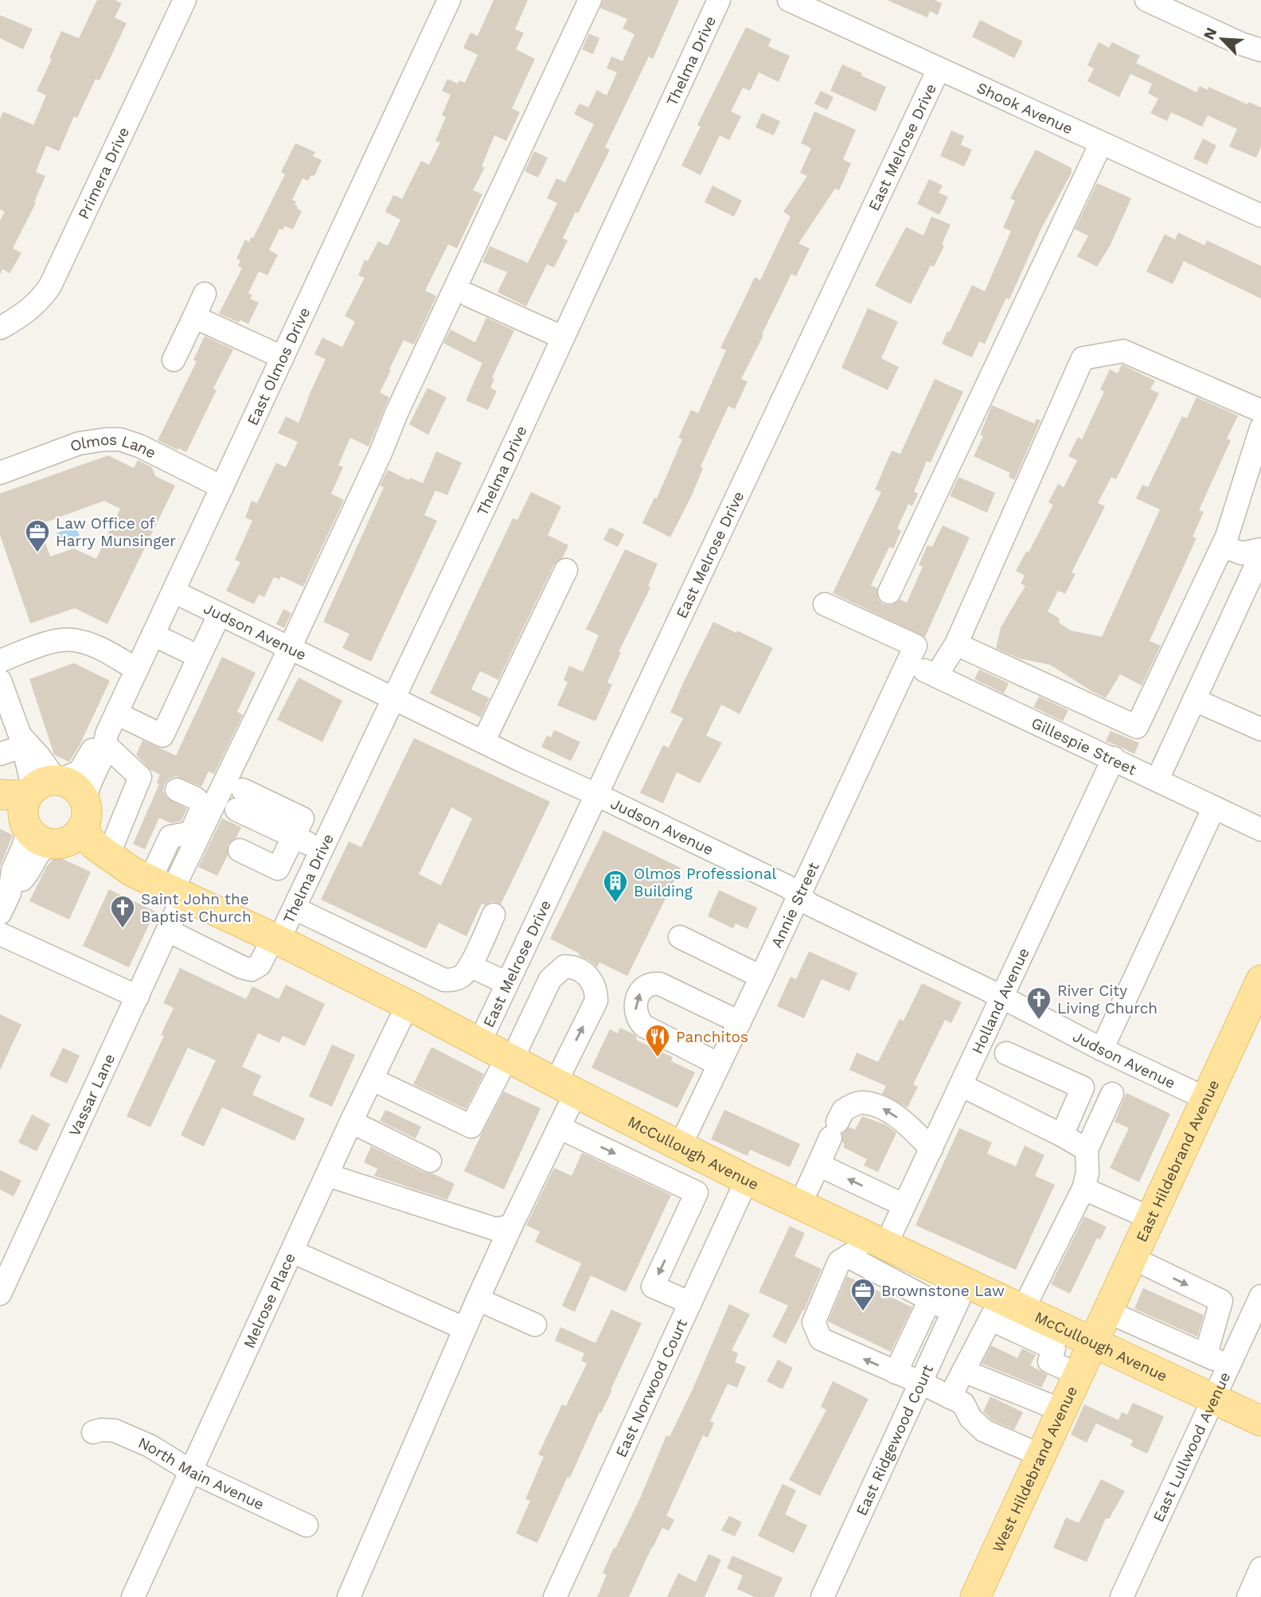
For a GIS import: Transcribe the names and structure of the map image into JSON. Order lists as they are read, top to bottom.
{
  "streets": {
    "main road": ["McCullough Avenue", "East Hildebrand Avenue", "West Hildebrand Avenue"],
    "street": [
      "Thelma Drive",
      "Shook Avenue",
      "East Melrose Drive",
      "Primera Drive",
      "East Olmos Drive",
      "Olmos Lane",
      "Judson Avenue",
      "Gillespie Street",
      "Annie Street",
      "Holland Avenue",
      "Vassar Lane",
      "Melrose Place",
      "East Norwood Court",
      "East Ridgewood Court",
      "East Lullwood Avenue",
      "North Main Avenue"
    ]
  },
  "crossings": [
    ["Thelma Drive", "Judson Avenue"],
    ["Thelma Drive", "Vassar Lane"],
    ["Thelma Drive", "McCullough Avenue"],
    ["Shook Avenue", "East Melrose Drive"],
    ["East Melrose Drive", "Judson Avenue"],
    ["East Melrose Drive", "McCullough Avenue"],
    ["East Olmos Drive", "Olmos Lane"],
    ["East Olmos Drive", "Judson Avenue"],
    ["East Olmos Drive", "McCullough Avenue"],
    ["Judson Avenue", "Annie Street"],
    ["Judson Avenue", "Holland Avenue"],
    ["Judson Avenue", "Vassar Lane"],
    ["Judson Avenue", "East Hildebrand Avenue"],
    ["Gillespie Street", "Annie Street"],
    ["Gillespie Street", "Holland Avenue"],
    ["Annie Street", "McCullough Avenue"],
    ["Holland Avenue", "McCullough Avenue"],
    ["Holland Avenue", "East Ridgewood Court"],
    ["Holland Avenue", "West Hildebrand Avenue"],
    ["Vassar Lane", "McCullough Avenue"],
    ["McCullough Avenue", "East Hildebrand Avenue"],
    ["McCullough Avenue", "Melrose Place"],
    ["McCullough Avenue", "East Norwood Court"],
    ["McCullough Avenue", "East Ridgewood Court"],
    ["McCullough Avenue", "East Lullwood Avenue"],
    ["McCullough Avenue", "West Hildebrand Avenue"],
    ["East Hildebrand Avenue", "West Hildebrand Avenue"],
    ["Melrose Place", "North Main Avenue"]
  ],
  "places": {
    "office": ["Law Office of Harry Munsinger", "Brownstone Law"],
    "building": ["Olmos Professional Building"],
    "church": ["Saint John the Baptist Church", "River City Living Church"],
    "restaurant": ["Panchitos"]
  },
  "north": "top left"
}
